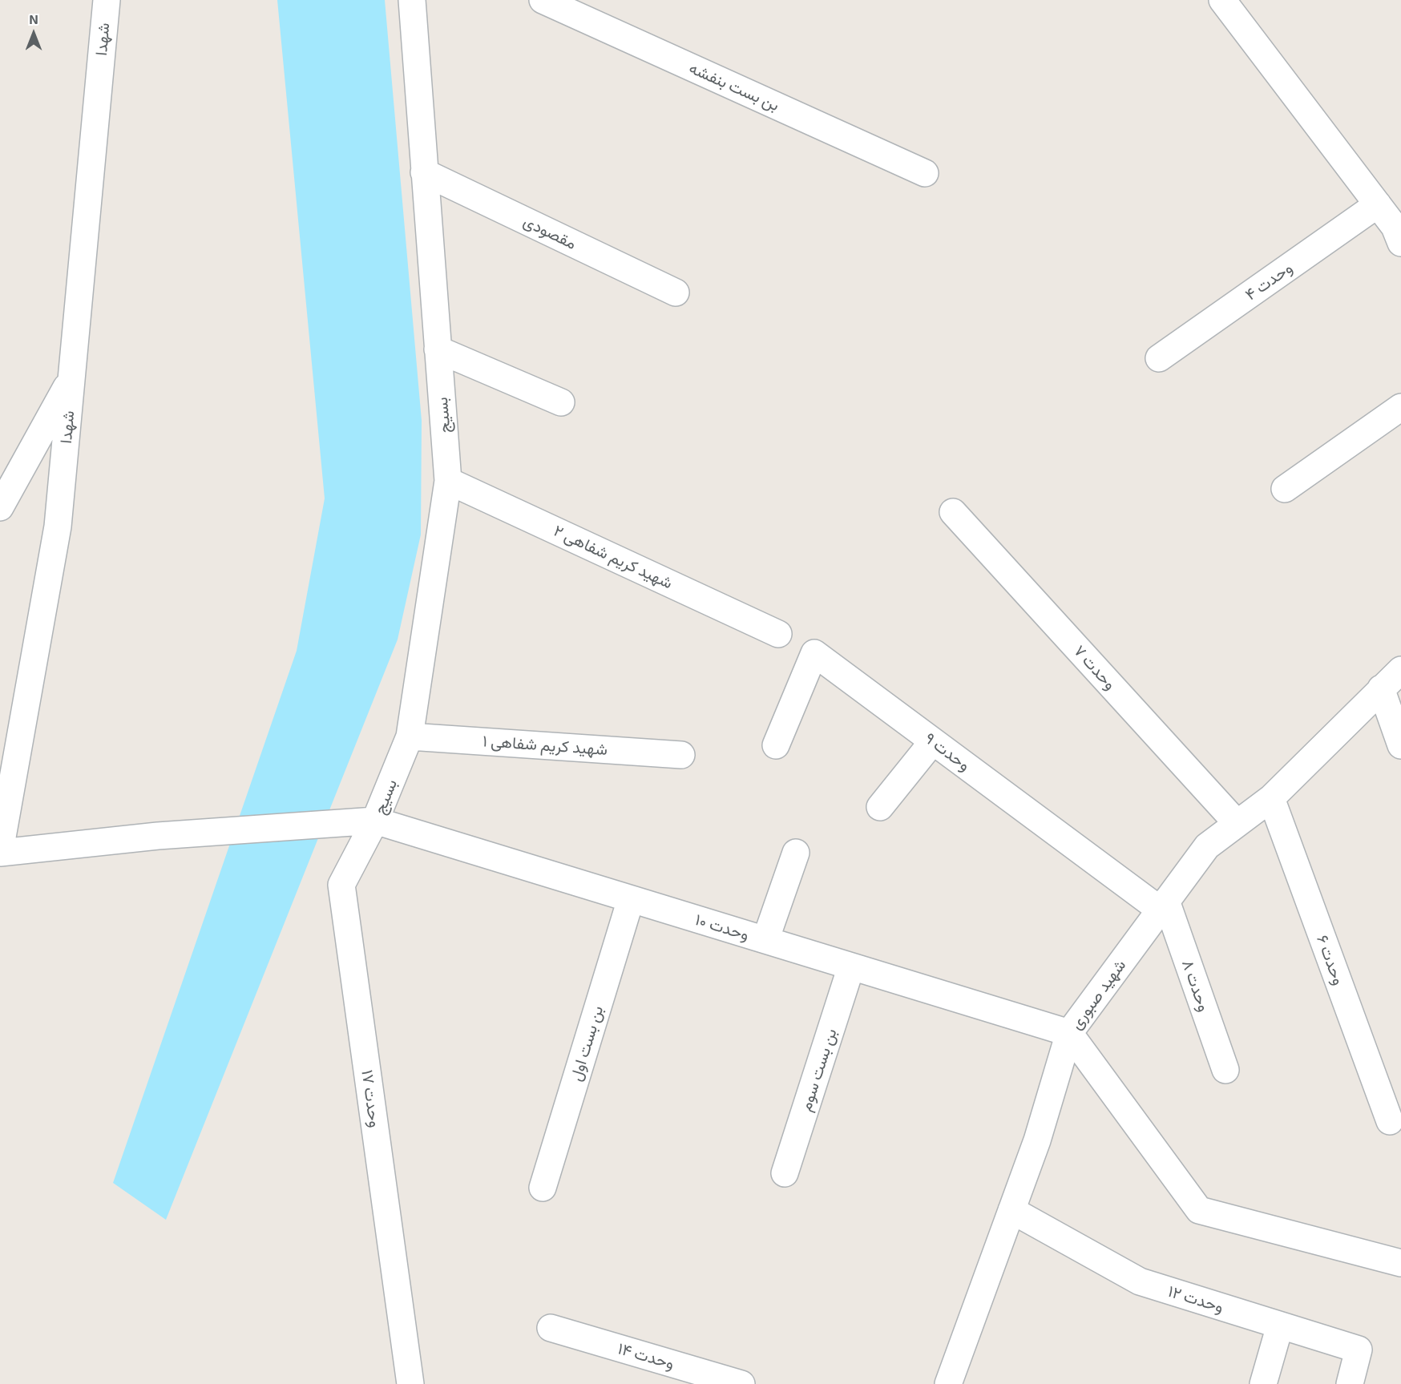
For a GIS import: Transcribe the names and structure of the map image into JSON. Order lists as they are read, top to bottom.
{
  "streets": {
    "street": [
      "شهدا",
      "بن بست بنفشه",
      "مقصودی",
      "وحدت ۴",
      "بسیج",
      "شهید کریم شفاهی ۲",
      "وحدت ۷",
      "شهید کریم شفاهی ۱",
      "وحدت ۹",
      "وحدت ۱۰",
      "وحدت ۶",
      "وحدت ۸",
      "شهید صبوری",
      "بن بست اول",
      "بن بست سوم",
      "وحدت ۱۷",
      "وحدت ۱۲",
      "وحدت ۱۴"
    ]
  },
  "crossings": [
    ["مقصودی", "بسیج"],
    ["بسیج", "شهید کریم شفاهی ۲"],
    ["بسیج", "شهید کریم شفاهی ۱"],
    ["بسیج", "وحدت ۱۰"],
    ["بسیج", "وحدت ۱۷"],
    ["وحدت ۷", "شهید صبوری"],
    ["وحدت ۹", "وحدت ۸"],
    ["وحدت ۹", "شهید صبوری"],
    ["وحدت ۱۰", "شهید صبوری"],
    ["وحدت ۱۰", "بن بست اول"],
    ["وحدت ۱۰", "بن بست سوم"],
    ["وحدت ۱۰", "وحدت ۱۷"],
    ["وحدت ۶", "شهید صبوری"],
    ["وحدت ۸", "شهید صبوری"]
  ],
  "north": "top"
}
